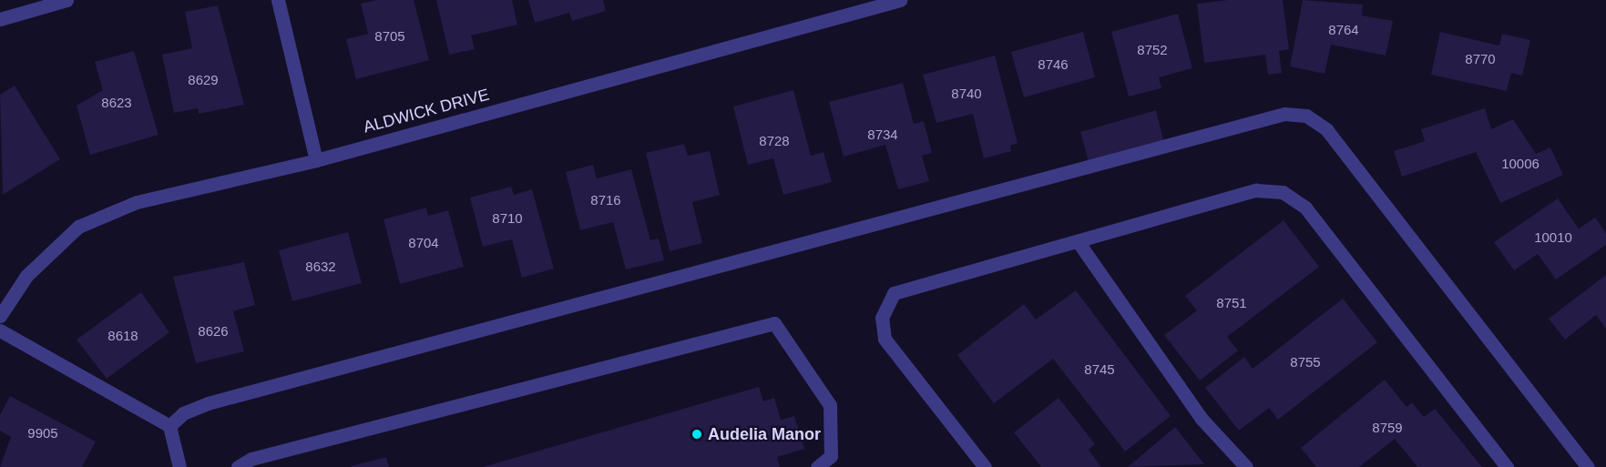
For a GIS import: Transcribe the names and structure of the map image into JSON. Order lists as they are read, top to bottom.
{
  "streets": {
    "street": ["ALDWICK DRIVE"]
  },
  "places": ["Audelia Manor"],
  "house_numbers": [
    "8764",
    "8705",
    "8752",
    "8770",
    "8746",
    "8629",
    "8740",
    "8623",
    "8734",
    "8728",
    "10006",
    "8716",
    "8710",
    "10010",
    "8704",
    "8632",
    "8751",
    "8626",
    "8618",
    "8755",
    "8745",
    "8759",
    "9905"
  ]
}
